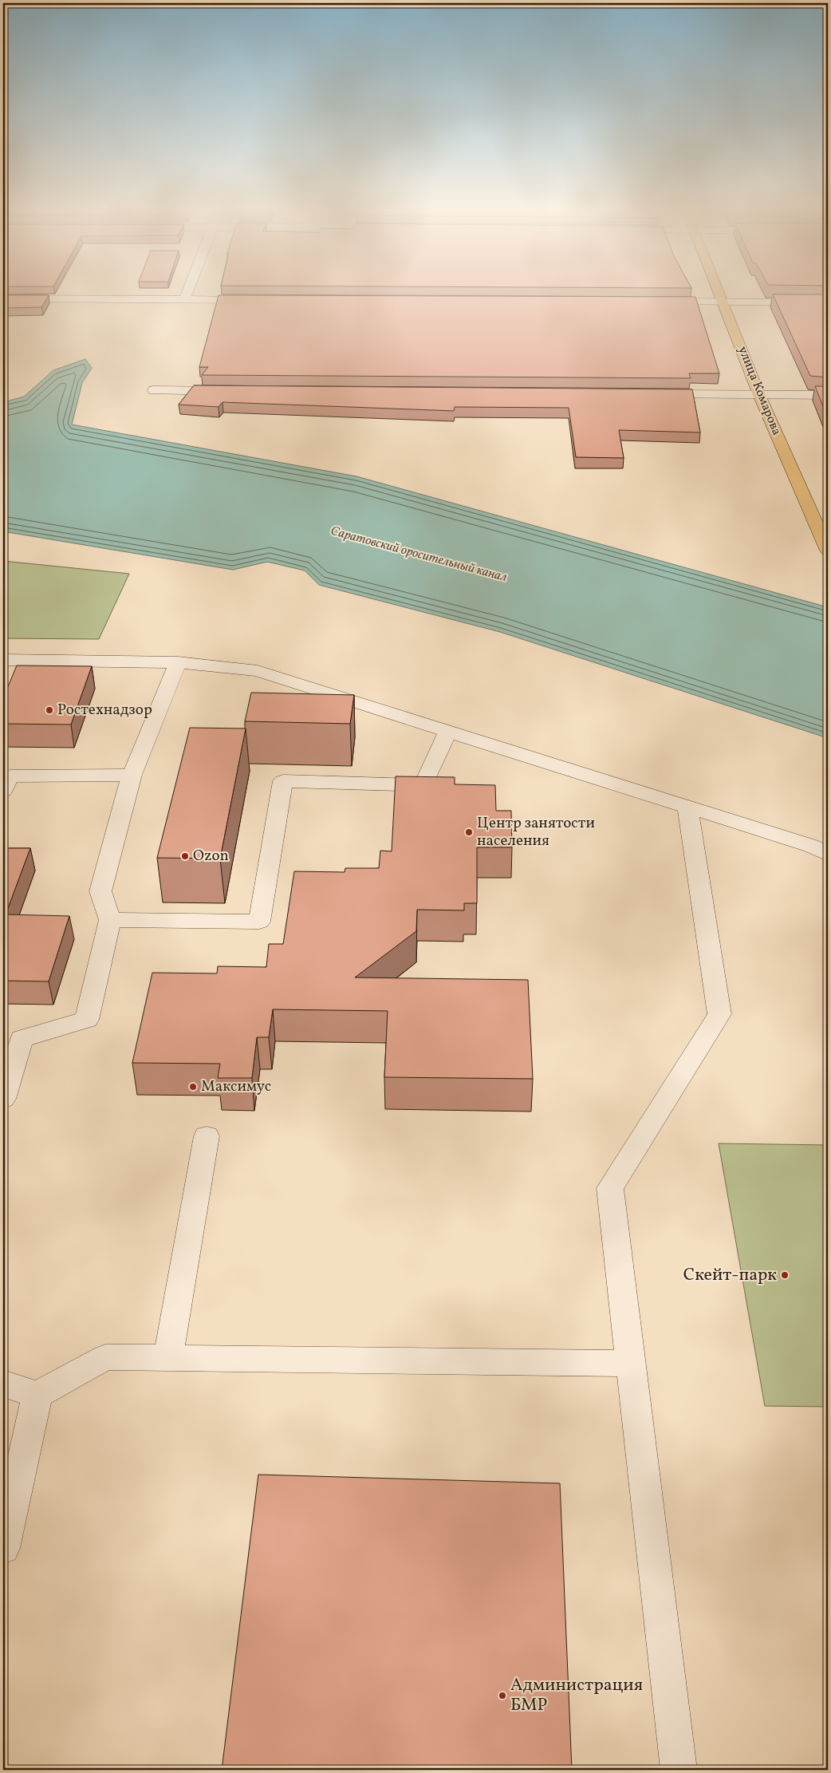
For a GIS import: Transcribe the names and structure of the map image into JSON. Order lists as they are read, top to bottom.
{
  "streets": {
    "main road": ["улица Комарова"]
  },
  "water": ["Саратовский оросительный канал"],
  "places": [
    "Ростехнадзор",
    "Центр занятости населения",
    "Ozon",
    "Максимус",
    "Скейт-парк",
    "Администрация БМР"
  ]
}
